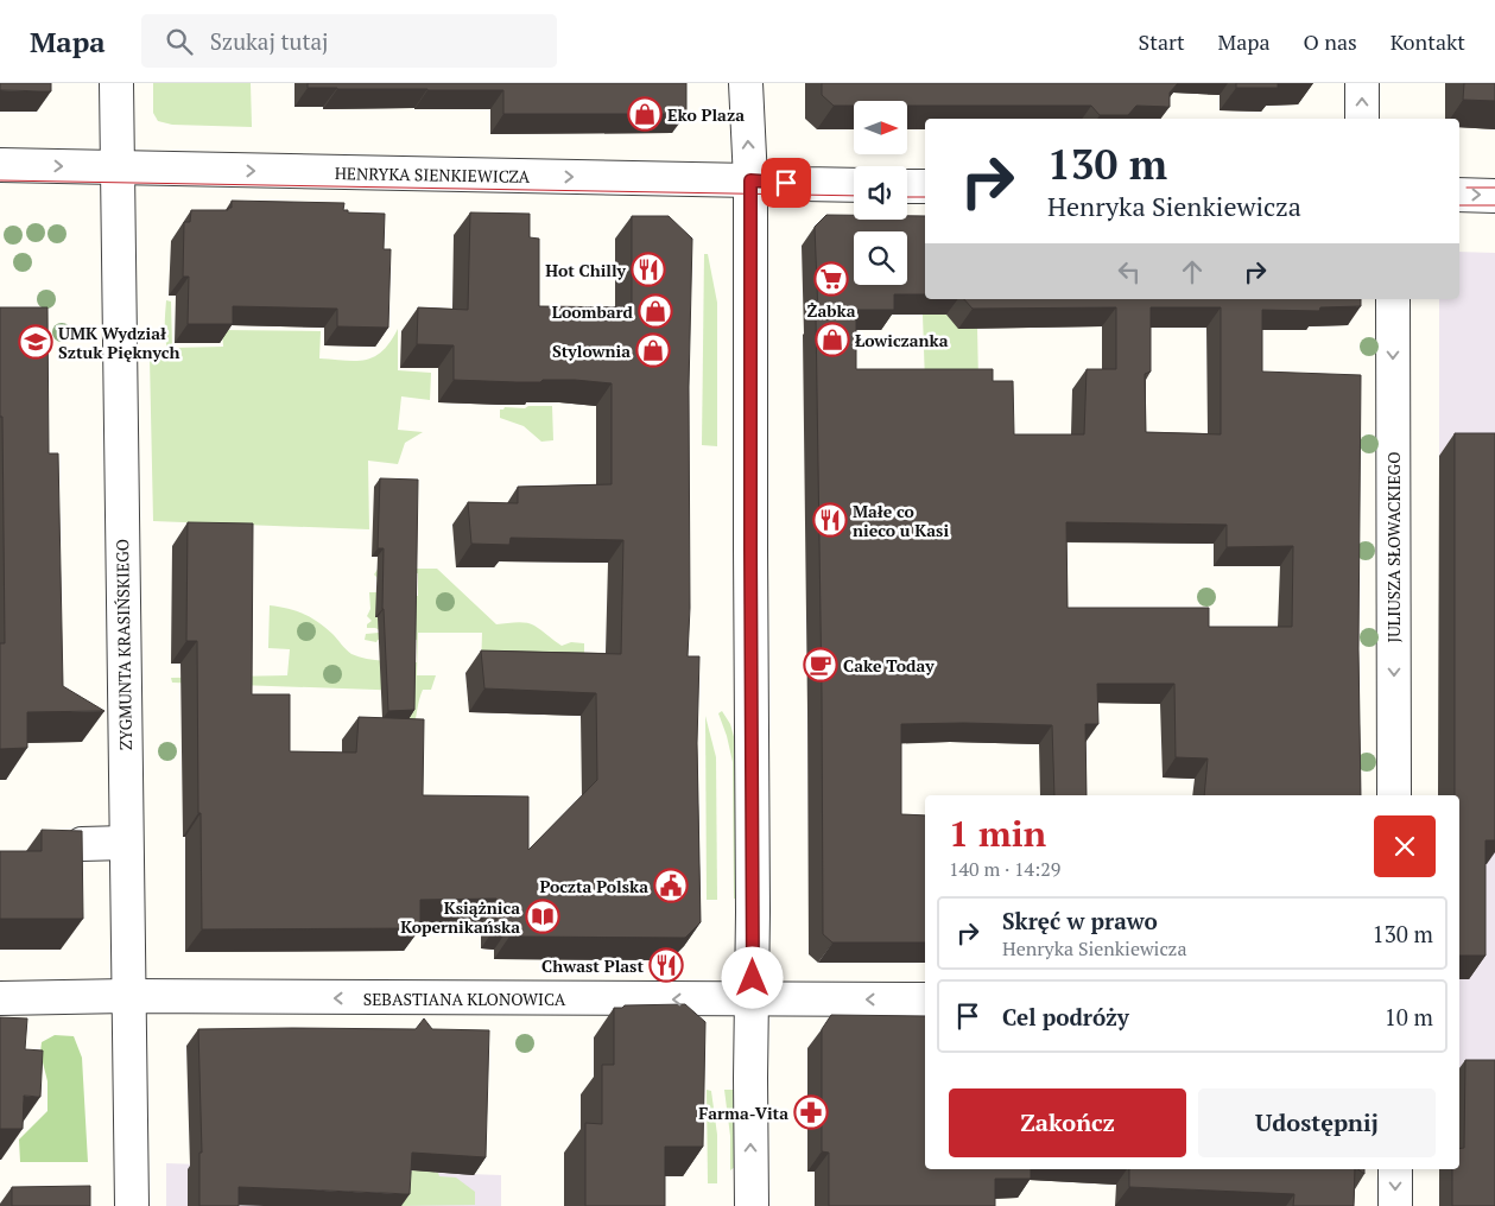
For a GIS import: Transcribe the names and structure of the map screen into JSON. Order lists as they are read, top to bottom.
{
  "streets": {
    "street": [
      "HENRYKA SIENKIEWICZA",
      "JULIUSZA SŁOWACKIEGO",
      "ZYGMUNTA KRASIŃSKIEGO",
      "SEBASTIANA KLONOWICA"
    ]
  },
  "crossings": [
    ["HENRYKA SIENKIEWICZA", "ZYGMUNTA KRASIŃSKIEGO"],
    ["ZYGMUNTA KRASIŃSKIEGO", "SEBASTIANA KLONOWICA"]
  ],
  "one_way": ["HENRYKA SIENKIEWICZA", "JULIUSZA SŁOWACKIEGO", "SEBASTIANA KLONOWICA"],
  "places": {
    "shop": [
      "Eko Plaza",
      "Loombard",
      "Łowiczanka",
      "Stylownia"
    ],
    "restaurant": ["Hot Chilly", "Małe co nieco u Kasi", "Chwast Plast"],
    "supermarket": ["Żabka"],
    "school or university": ["UMK Wydział Sztuk Pięknych"],
    "cafe": ["Cake Today"],
    "public building": ["Poczta Polska"],
    "library": ["Książnica Kopernikańska"],
    "pharmacy": ["Farma-Vita"]
  },
  "north": "right",
  "page": {
    "header": "Mapa",
    "search": "Szukaj tutaj",
    "nav": [
      "Start",
      "Mapa",
      "O nas",
      "Kontakt"
    ],
    "turn": ["130 m", "Henryka Sienkiewicza"],
    "heading": ["1 min", "140 m · 14:29"],
    "list": [
      {
        "name": "Skręć w prawo",
        "note": "Henryka Sienkiewicza",
        "value": "130 m"
      },
      {
        "name": "Cel podróży",
        "value": "10 m"
      }
    ],
    "buttons": ["Zakończ", "Udostępnij"]
  }
}
